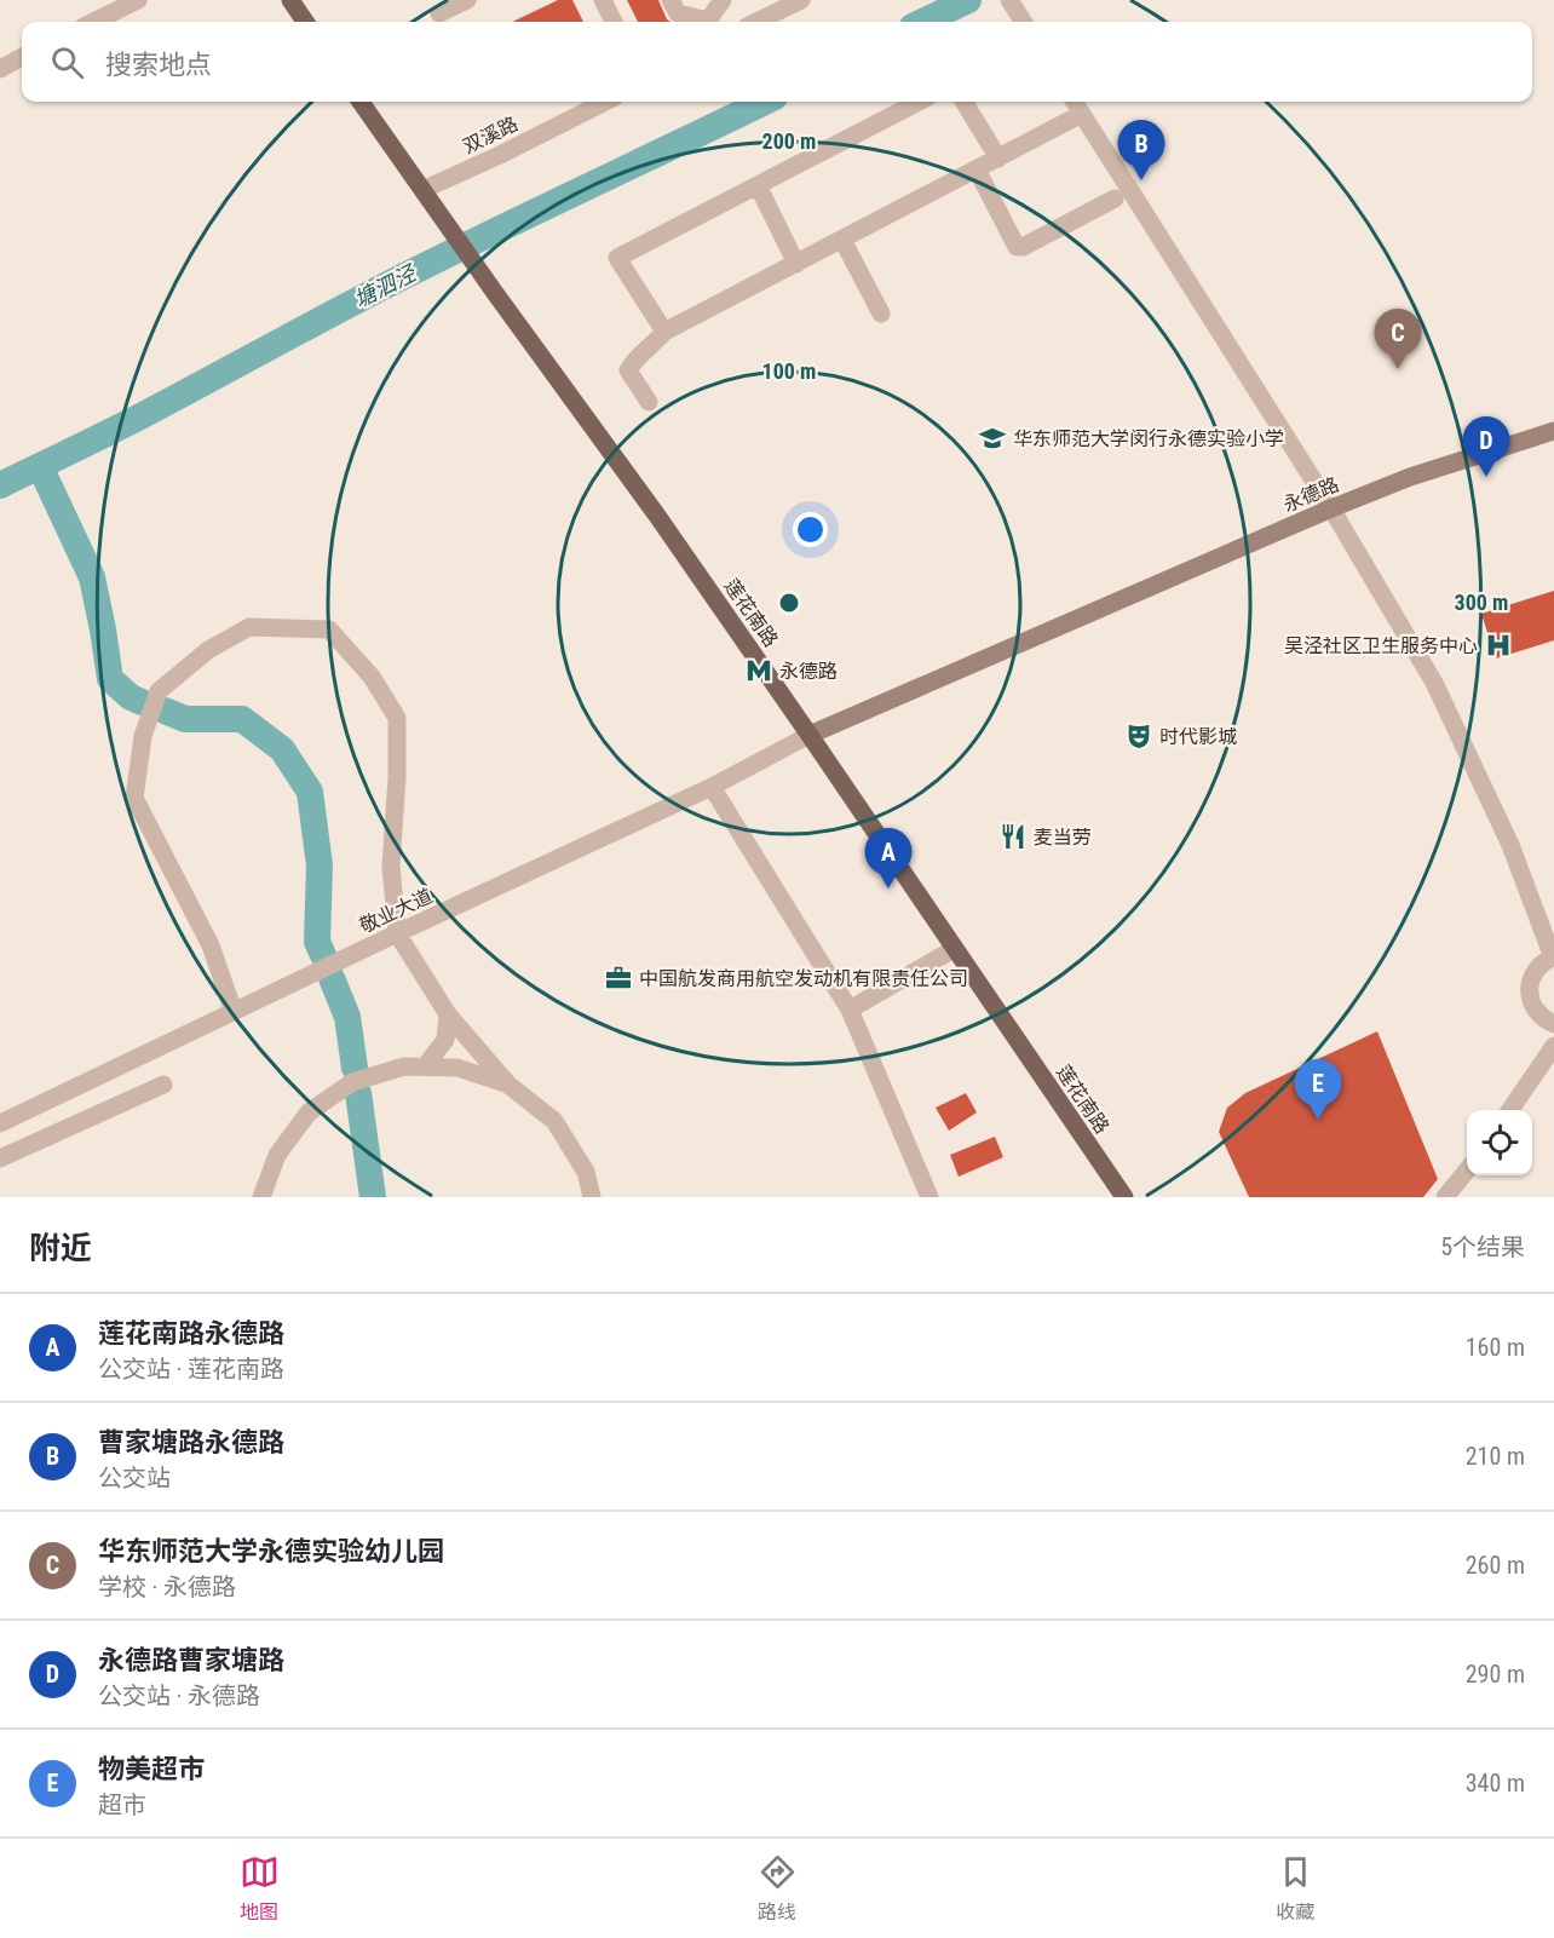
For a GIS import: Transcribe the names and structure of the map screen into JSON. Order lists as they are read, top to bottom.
{
  "streets": {
    "main road": ["莲花南路"],
    "street": ["双溪路", "永德路", "敬业大道"]
  },
  "crossings": [
    ["双溪路", "莲花南路"],
    ["永德路", "莲花南路"],
    ["永德路", "敬业大道"],
    ["莲花南路", "敬业大道"]
  ],
  "water": ["塘泗泾"],
  "places": {
    "school or university": ["华东师范大学闵行永德实验小学"],
    "hospital": ["吴泾社区卫生服务中心"],
    "metro station": ["永德路"],
    "theatre": ["时代影城"],
    "restaurant": ["麦当劳"],
    "office": ["中国航发商用航空发动机有限责任公司"]
  },
  "page": {
    "search": "搜索地点",
    "pins": [
      "B",
      "C",
      "D",
      "A",
      "E"
    ],
    "heading": ["附近", "5个结果"],
    "list": [
      {
        "mark": "A",
        "name": "莲花南路永德路",
        "note": "公交站 · 莲花南路",
        "value": "160 m"
      },
      {
        "mark": "B",
        "name": "曹家塘路永德路",
        "note": "公交站",
        "value": "210 m"
      },
      {
        "mark": "C",
        "name": "华东师范大学永德实验幼儿园",
        "note": "学校 · 永德路",
        "value": "260 m"
      },
      {
        "mark": "D",
        "name": "永德路曹家塘路",
        "note": "公交站 · 永德路",
        "value": "290 m"
      },
      {
        "mark": "E",
        "name": "物美超市",
        "note": "超市",
        "value": "340 m"
      }
    ],
    "nav": ["地图", "路线", "收藏"]
  },
  "rings": ["200 m", "100 m", "300 m"]
}
